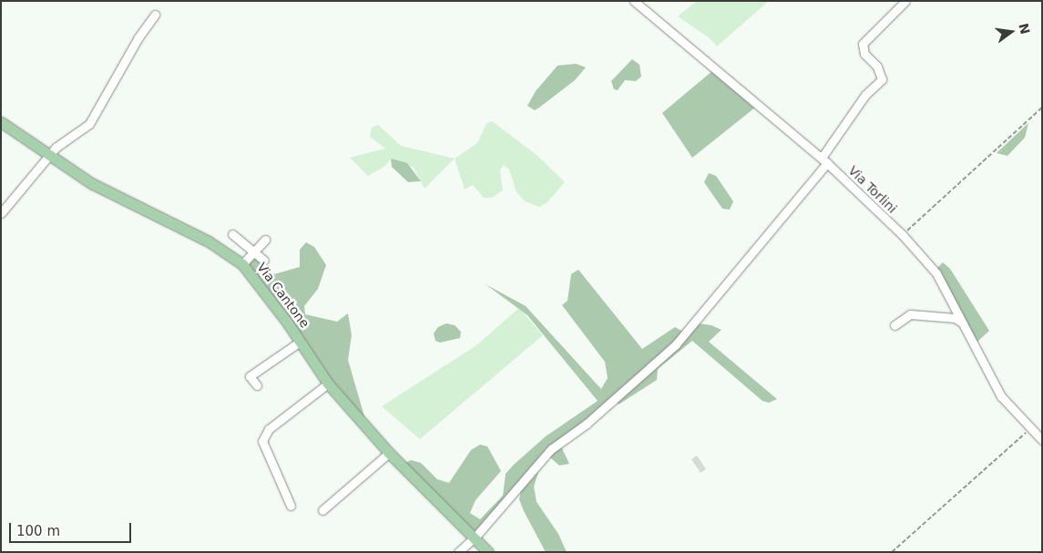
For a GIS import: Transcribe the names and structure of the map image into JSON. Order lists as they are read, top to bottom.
{
  "streets": {
    "main road": ["Via Cantone"],
    "street": ["Via Torlini"]
  },
  "scale_bar": "100 m",
  "north": "right"
}
